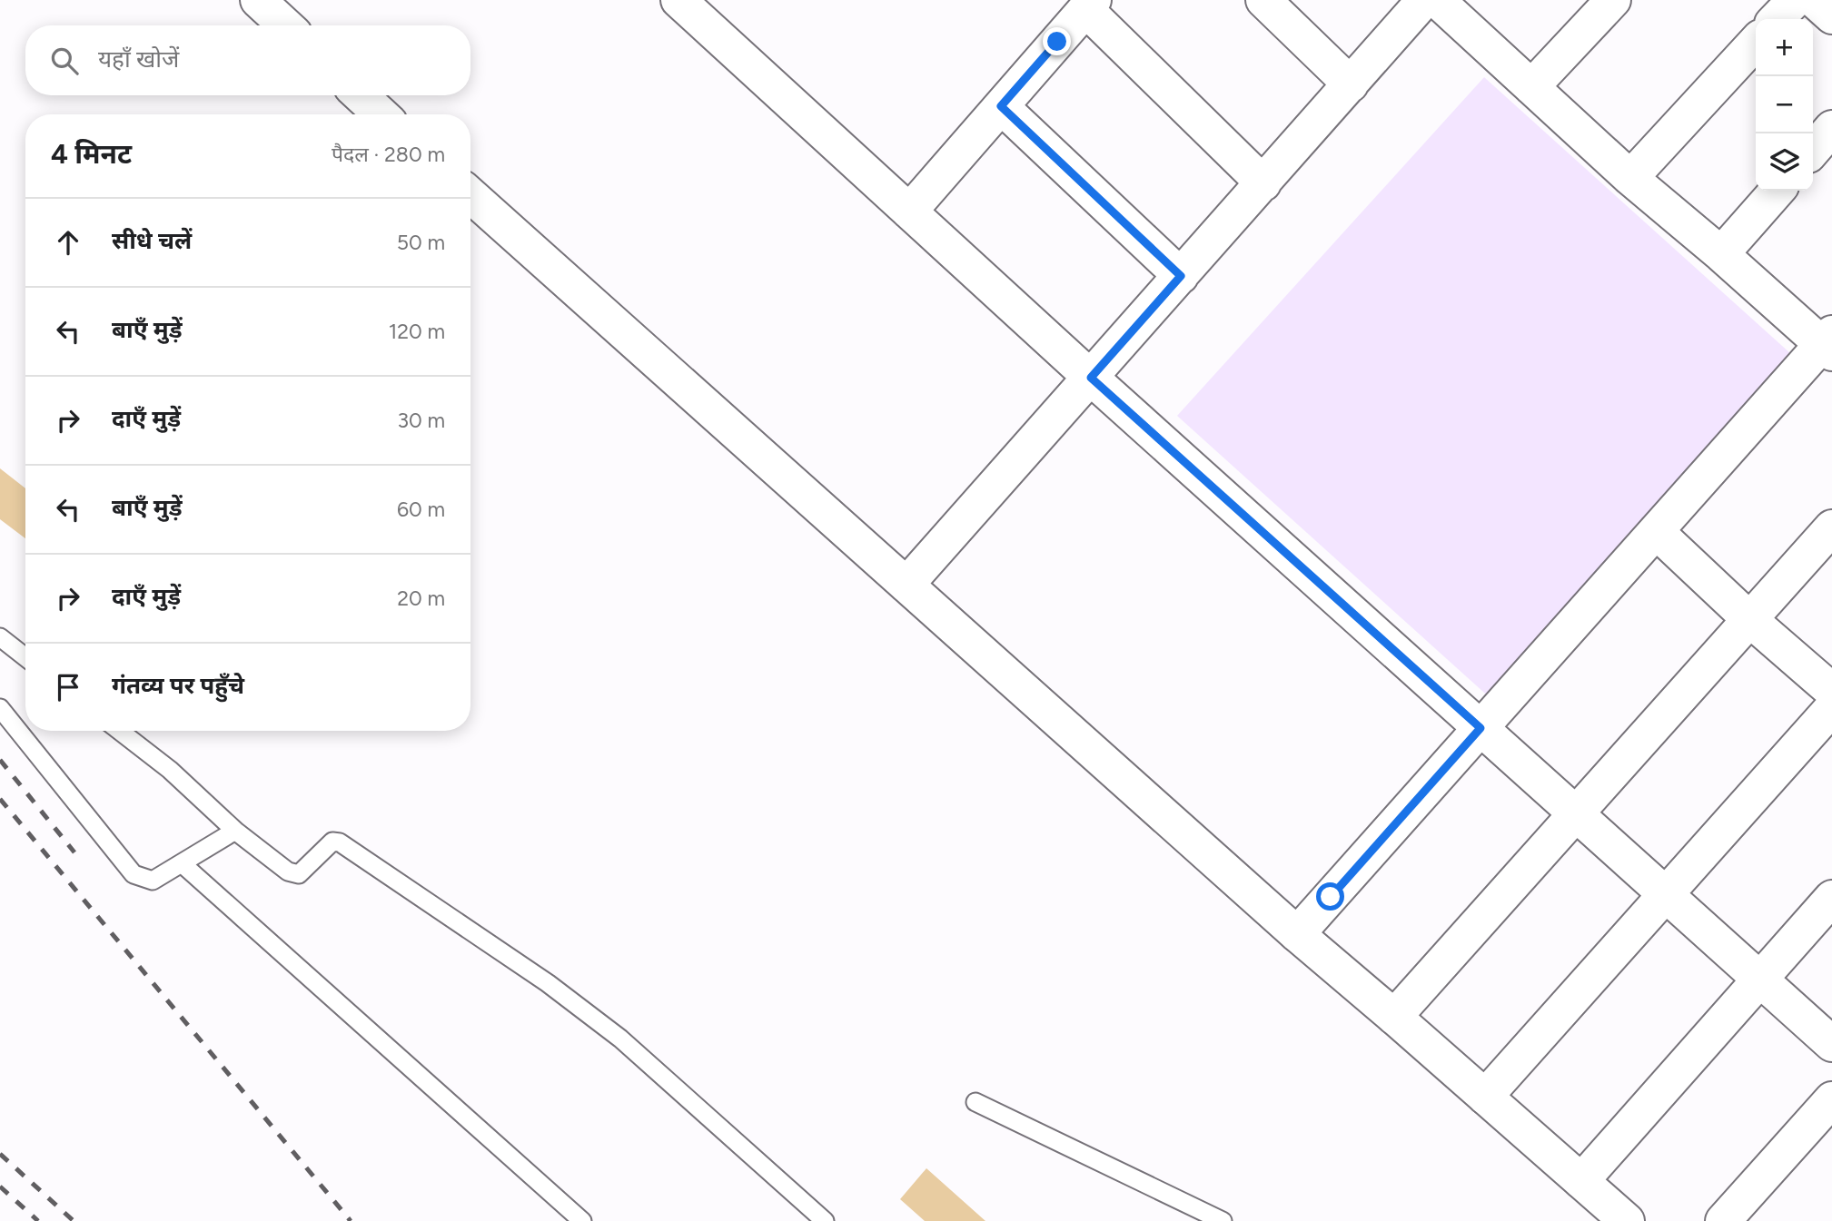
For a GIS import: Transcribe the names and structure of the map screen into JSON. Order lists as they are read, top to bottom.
{
  "page": {
    "map_buttons": ["+", "−"],
    "search": "यहाँ खोजें",
    "heading": ["4 मिनट", "पैदल · 280 m"],
    "list": [
      ["सीधे चलें", "50 m"],
      ["बाएँ मुड़ें", "120 m"],
      ["दाएँ मुड़ें", "30 m"],
      ["बाएँ मुड़ें", "60 m"],
      ["दाएँ मुड़ें", "20 m"],
      "गंतव्य पर पहुँचे"
    ]
  }
}
